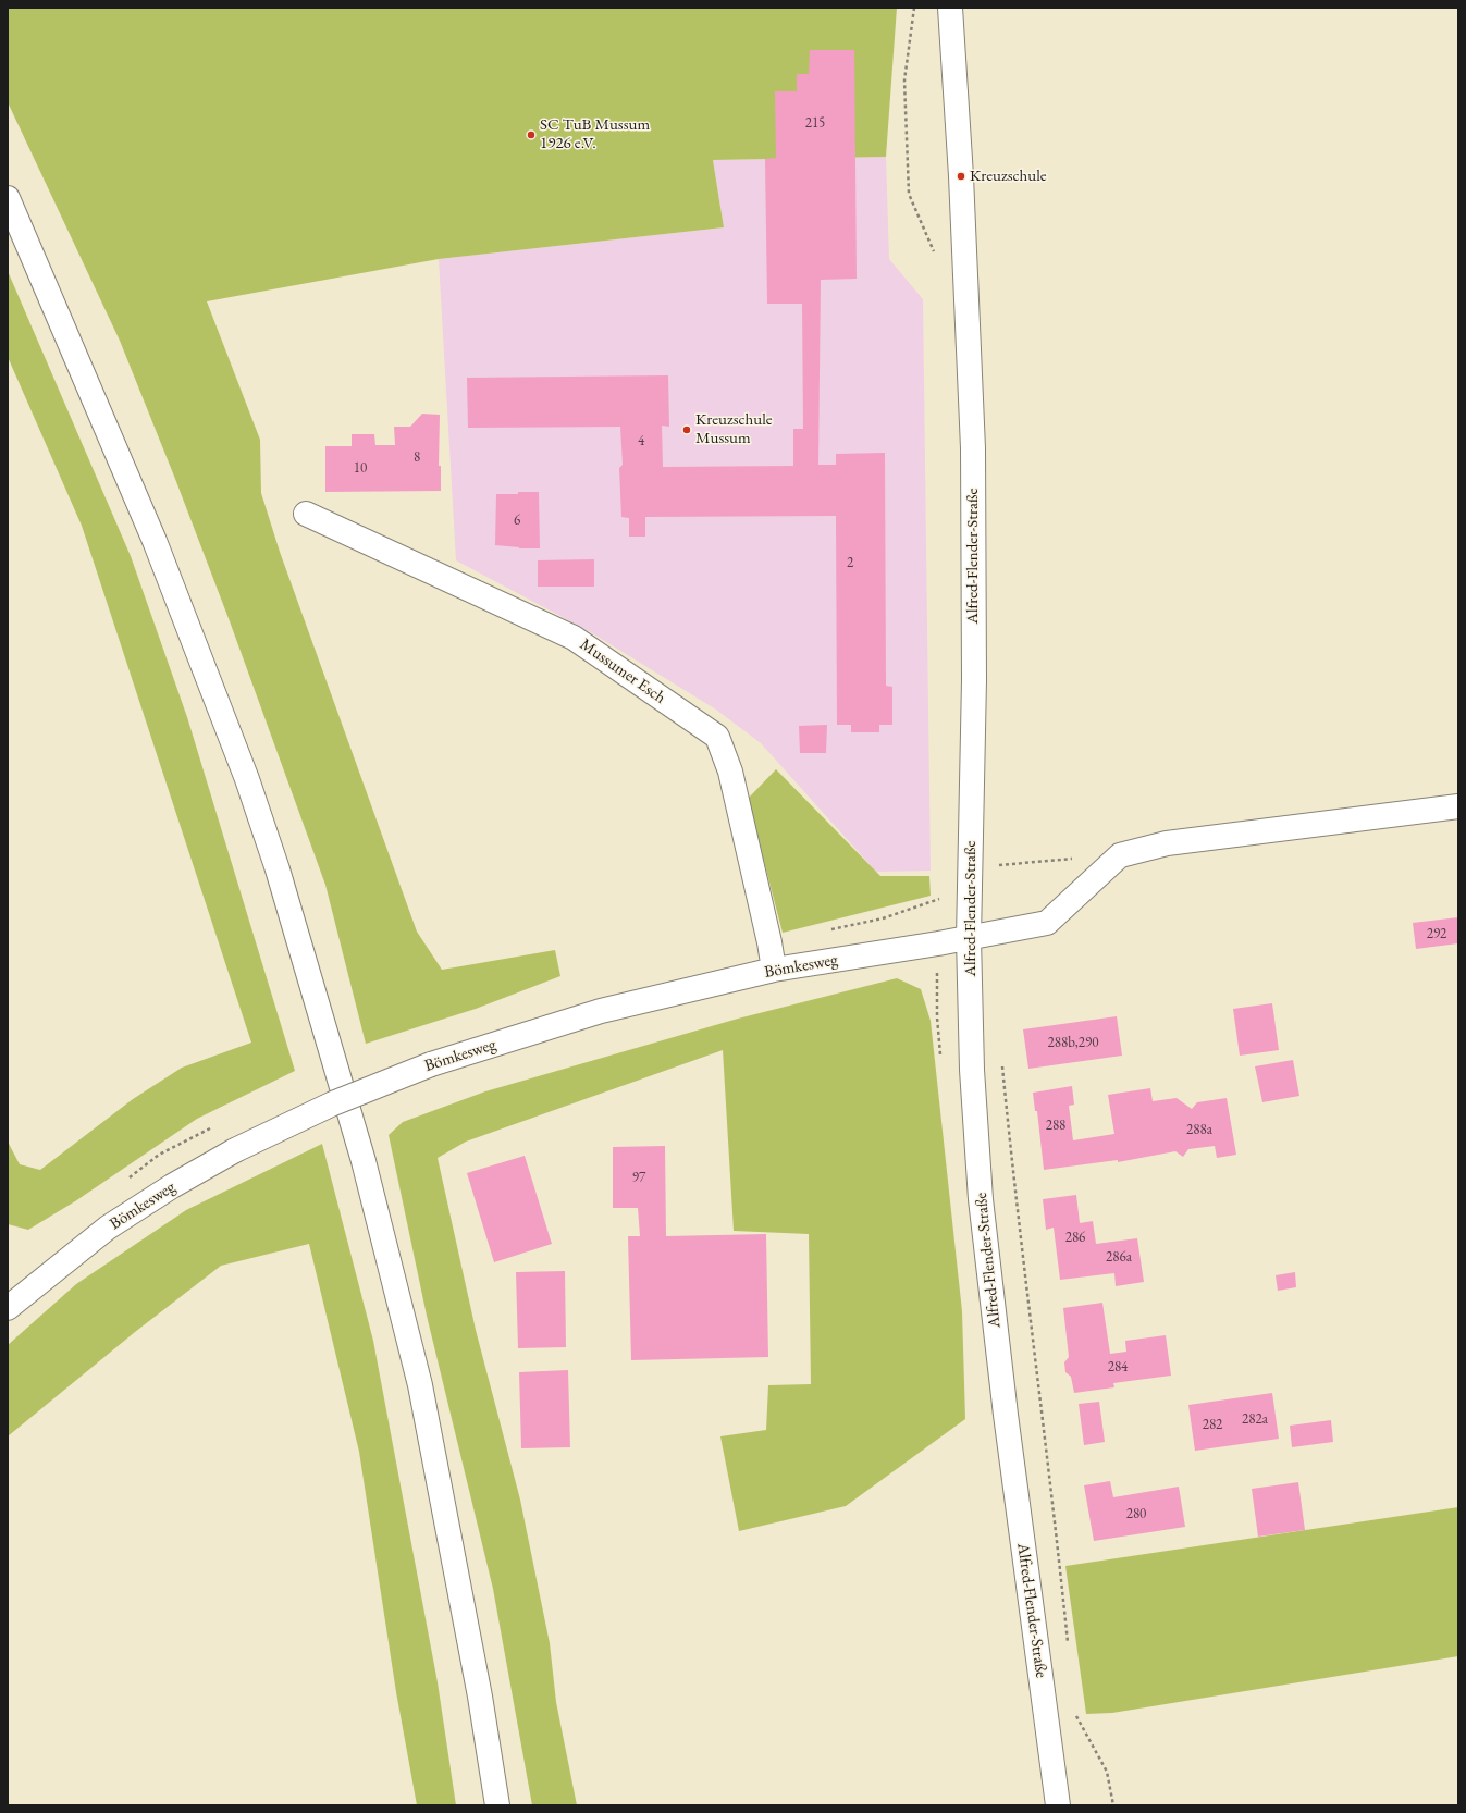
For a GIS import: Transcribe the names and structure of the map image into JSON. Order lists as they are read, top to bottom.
{
  "streets": {
    "main road": ["Alfred-Flender-Straße", "Mussumer Esch", "Bömkesweg"]
  },
  "crossings": [
    ["Alfred-Flender-Straße", "Bömkesweg"],
    ["Mussumer Esch", "Bömkesweg"]
  ],
  "places": ["SC TuB Mussum 1926 e.V.", "Kreuzschule", "Kreuzschule Mussum"],
  "house_numbers": [
    "215",
    "4",
    "8",
    "10",
    "6",
    "2",
    "292",
    "288b,290",
    "288",
    "288a",
    "97",
    "286",
    "286a",
    "284",
    "282a",
    "282",
    "280"
  ]
}
